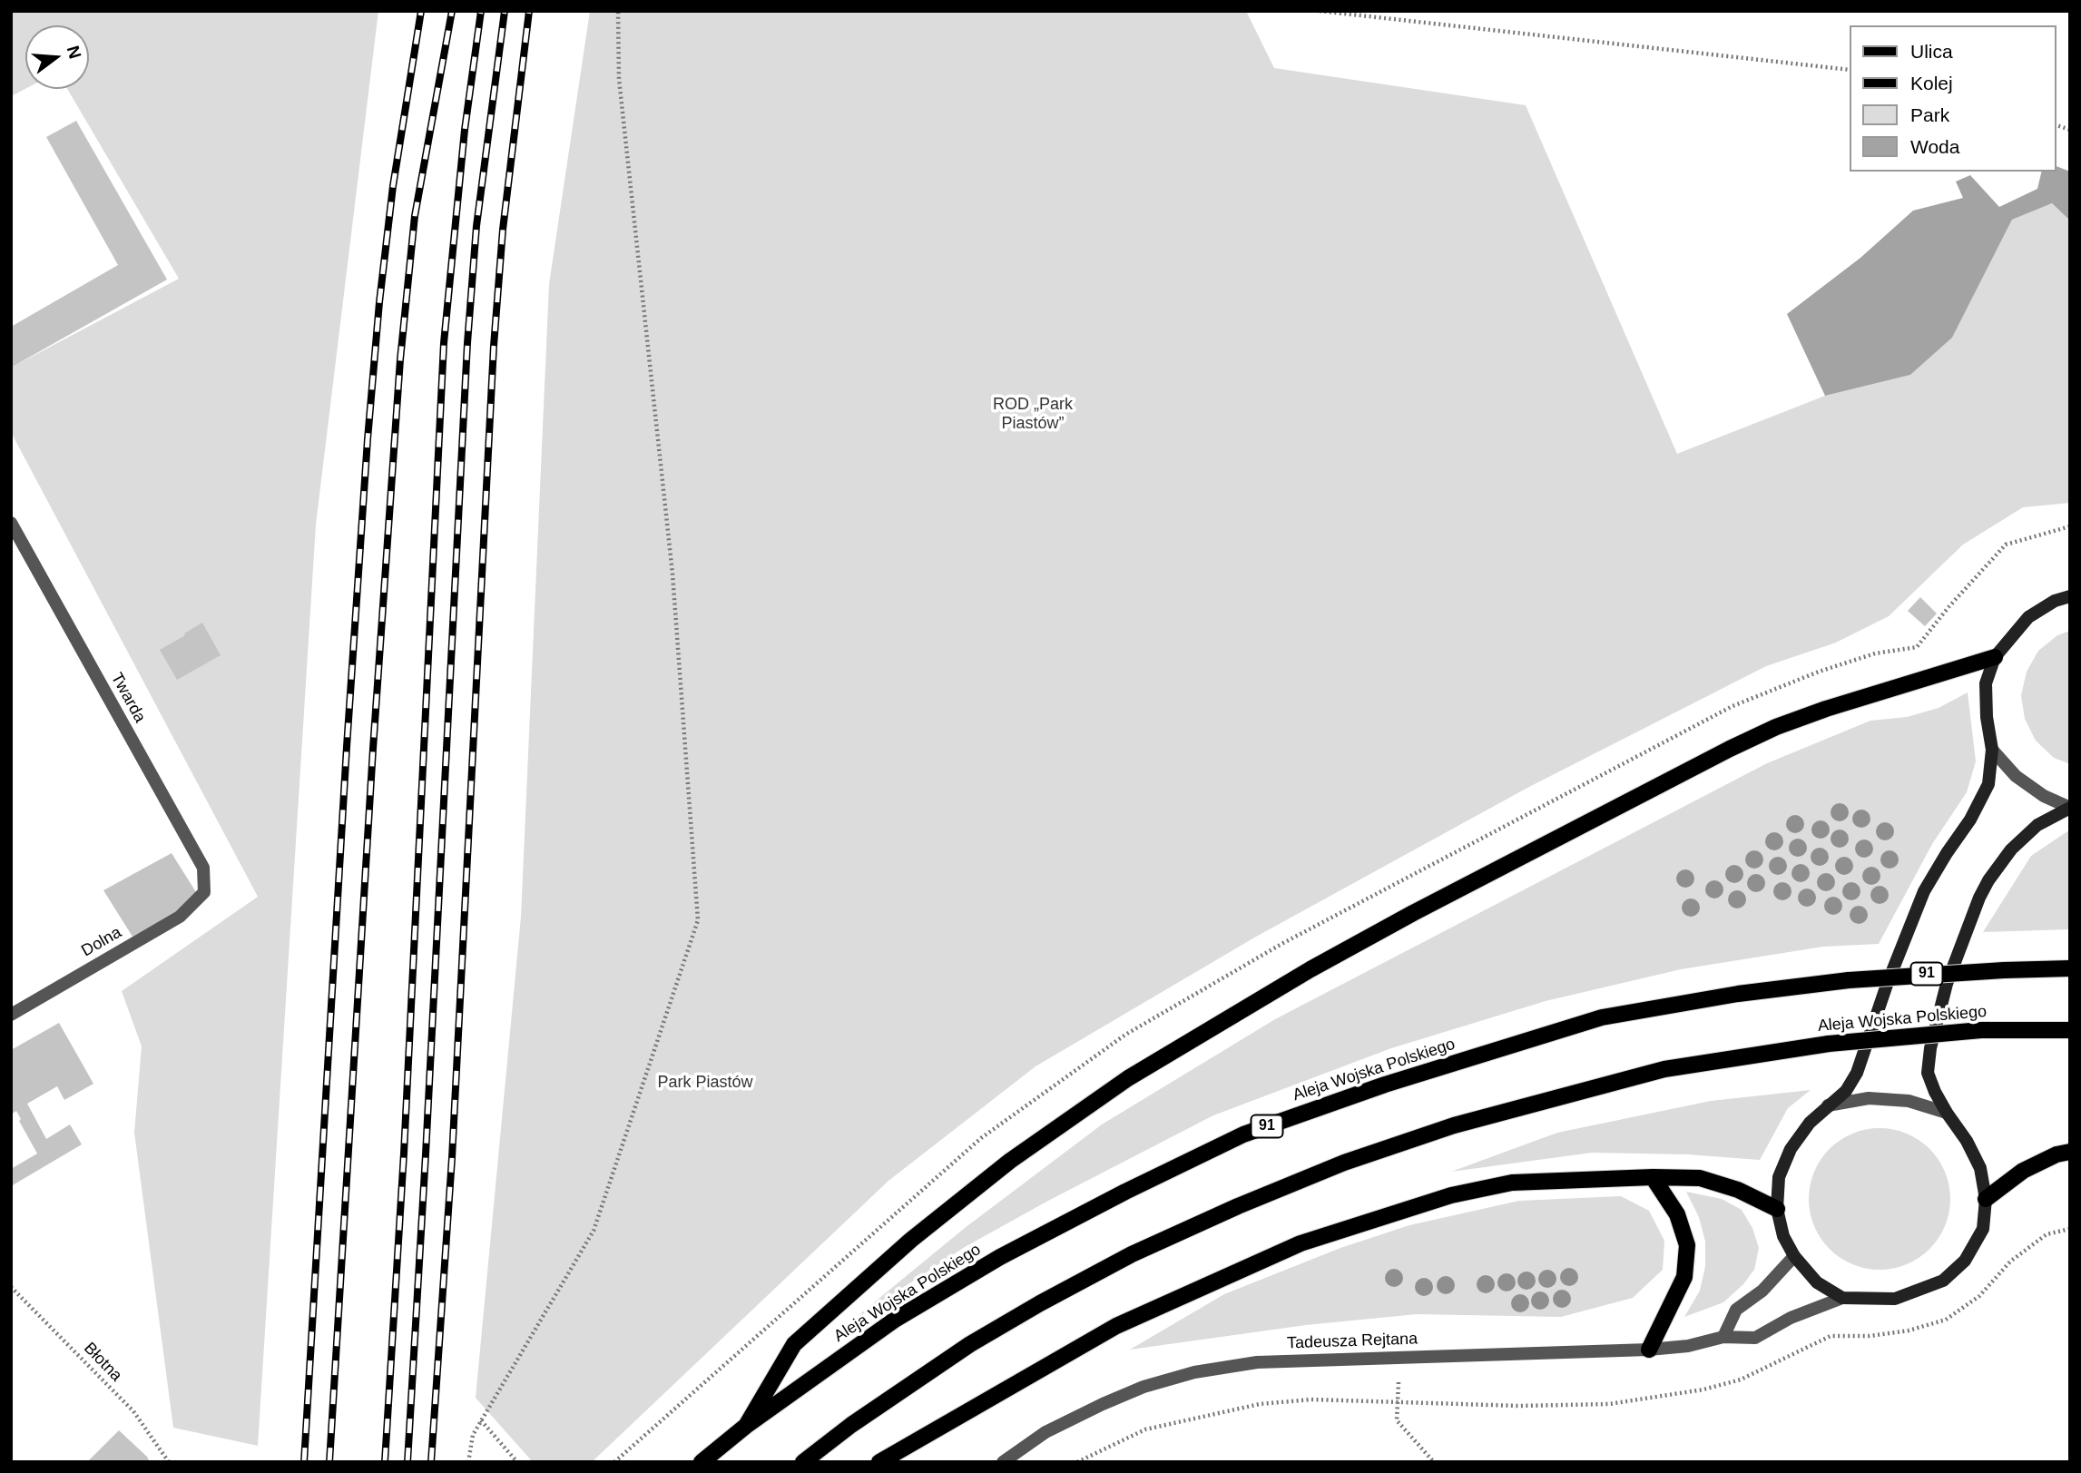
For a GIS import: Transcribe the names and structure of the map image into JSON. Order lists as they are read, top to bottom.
{
  "streets": {
    "main road": ["91", "Aleja Wojska Polskiego"],
    "street": ["Twarda", "Dolna", "Tadeusza Rejtana"],
    "path": ["Błotna"]
  },
  "crossings": [
    ["Twarda", "Dolna"]
  ],
  "parks": ["ROD „Park Piastów”", "Park Piastów"],
  "legend": [
    "Ulica",
    "Kolej",
    "Park",
    "Woda"
  ],
  "north": "right"
}
